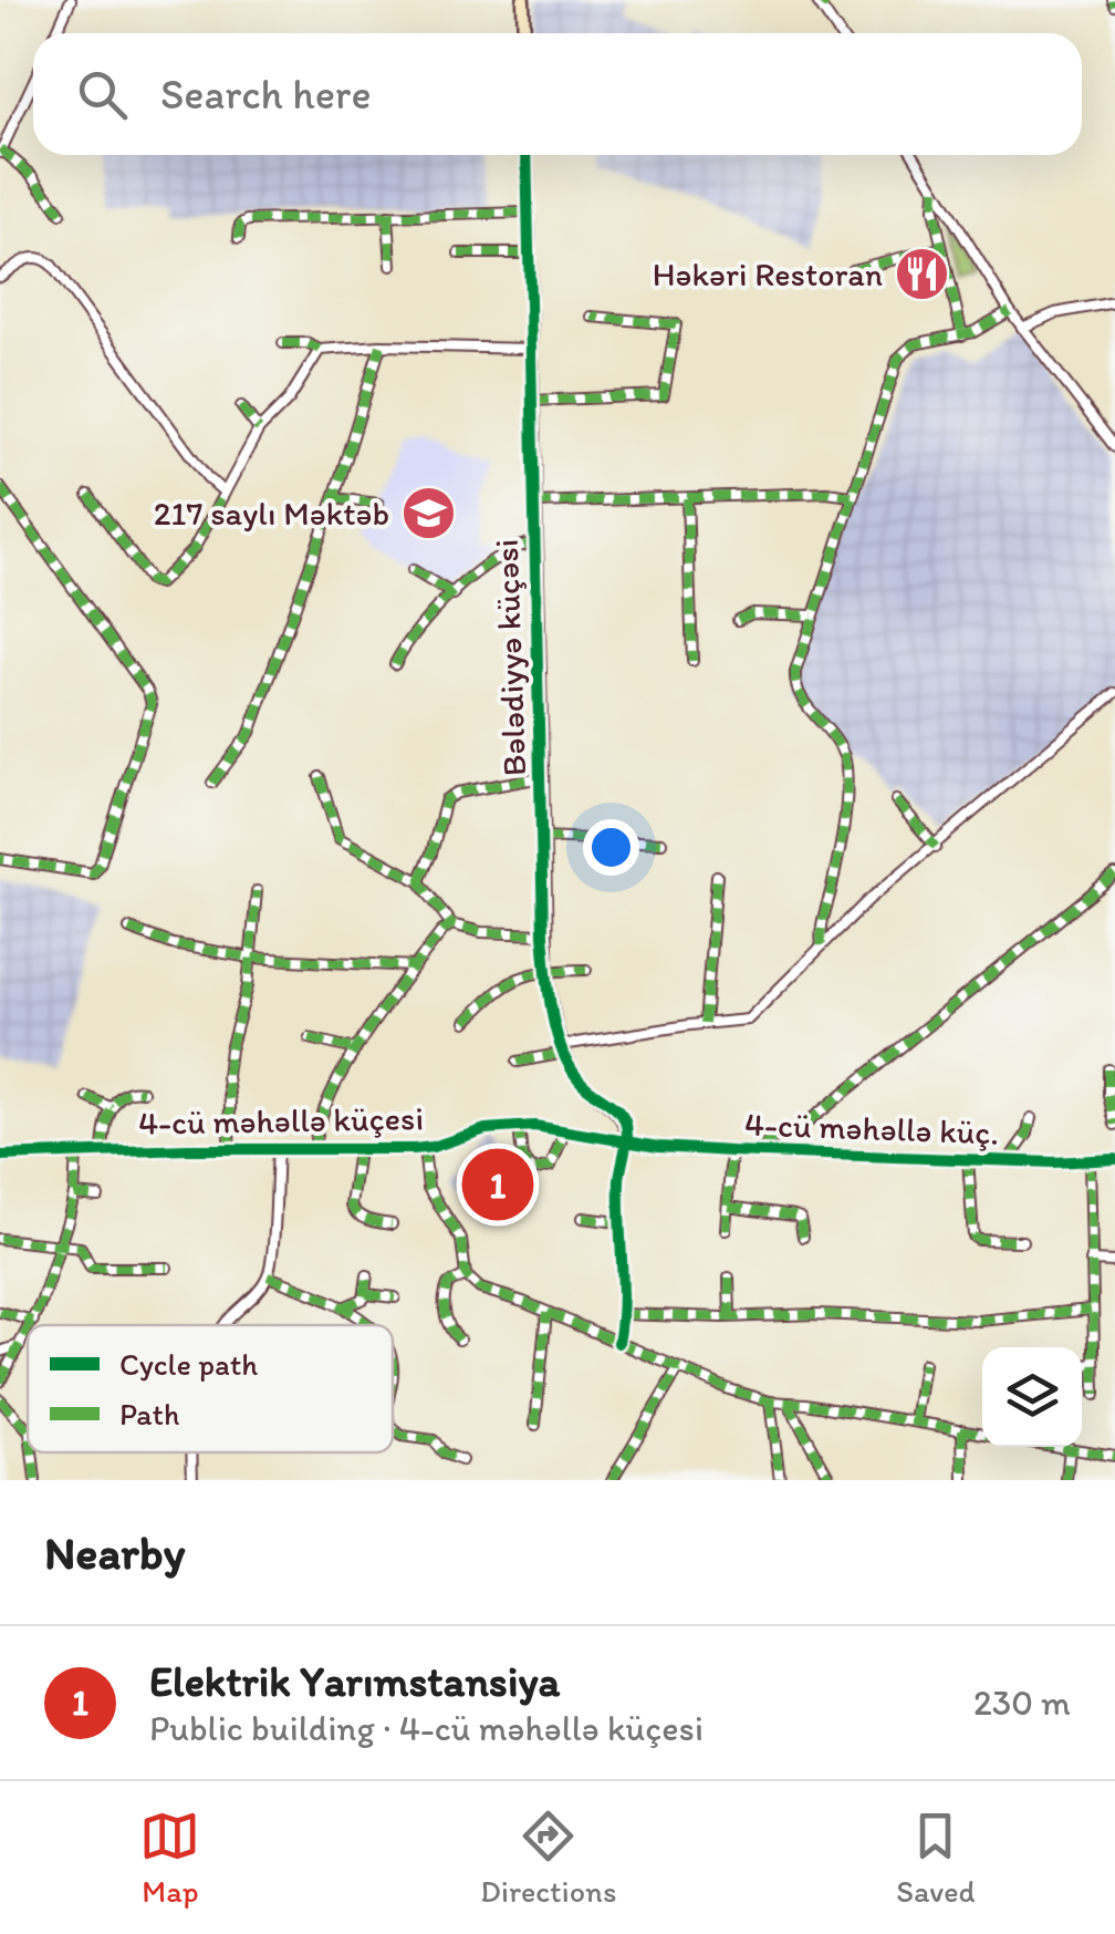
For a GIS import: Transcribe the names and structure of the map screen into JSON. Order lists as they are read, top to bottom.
{
  "streets": {
    "street": ["Bələdiyyə küçəsi", "4-cü məhəllə küçesi", "4-cü məhəllə küç."]
  },
  "crossings": [
    ["Bələdiyyə küçəsi", "4-cü məhəllə küçesi"],
    ["Bələdiyyə küçəsi", "4-cü məhəllə küç."],
    ["4-cü məhəllə küçesi", "4-cü məhəllə küç."]
  ],
  "places": {
    "restaurant": ["Həkəri Restoran"],
    "school or university": ["217 saylı Məktəb"]
  },
  "legend": ["Cycle path", "Path"],
  "page": {
    "search": "Search here",
    "pins": "1",
    "heading": "Nearby",
    "list": [
      {
        "mark": "1",
        "name": "Elektrik Yarımstansiya",
        "note": "Public building · 4-cü məhəllə küçesi",
        "value": "230 m"
      }
    ],
    "nav": ["Map", "Directions", "Saved"]
  }
}
